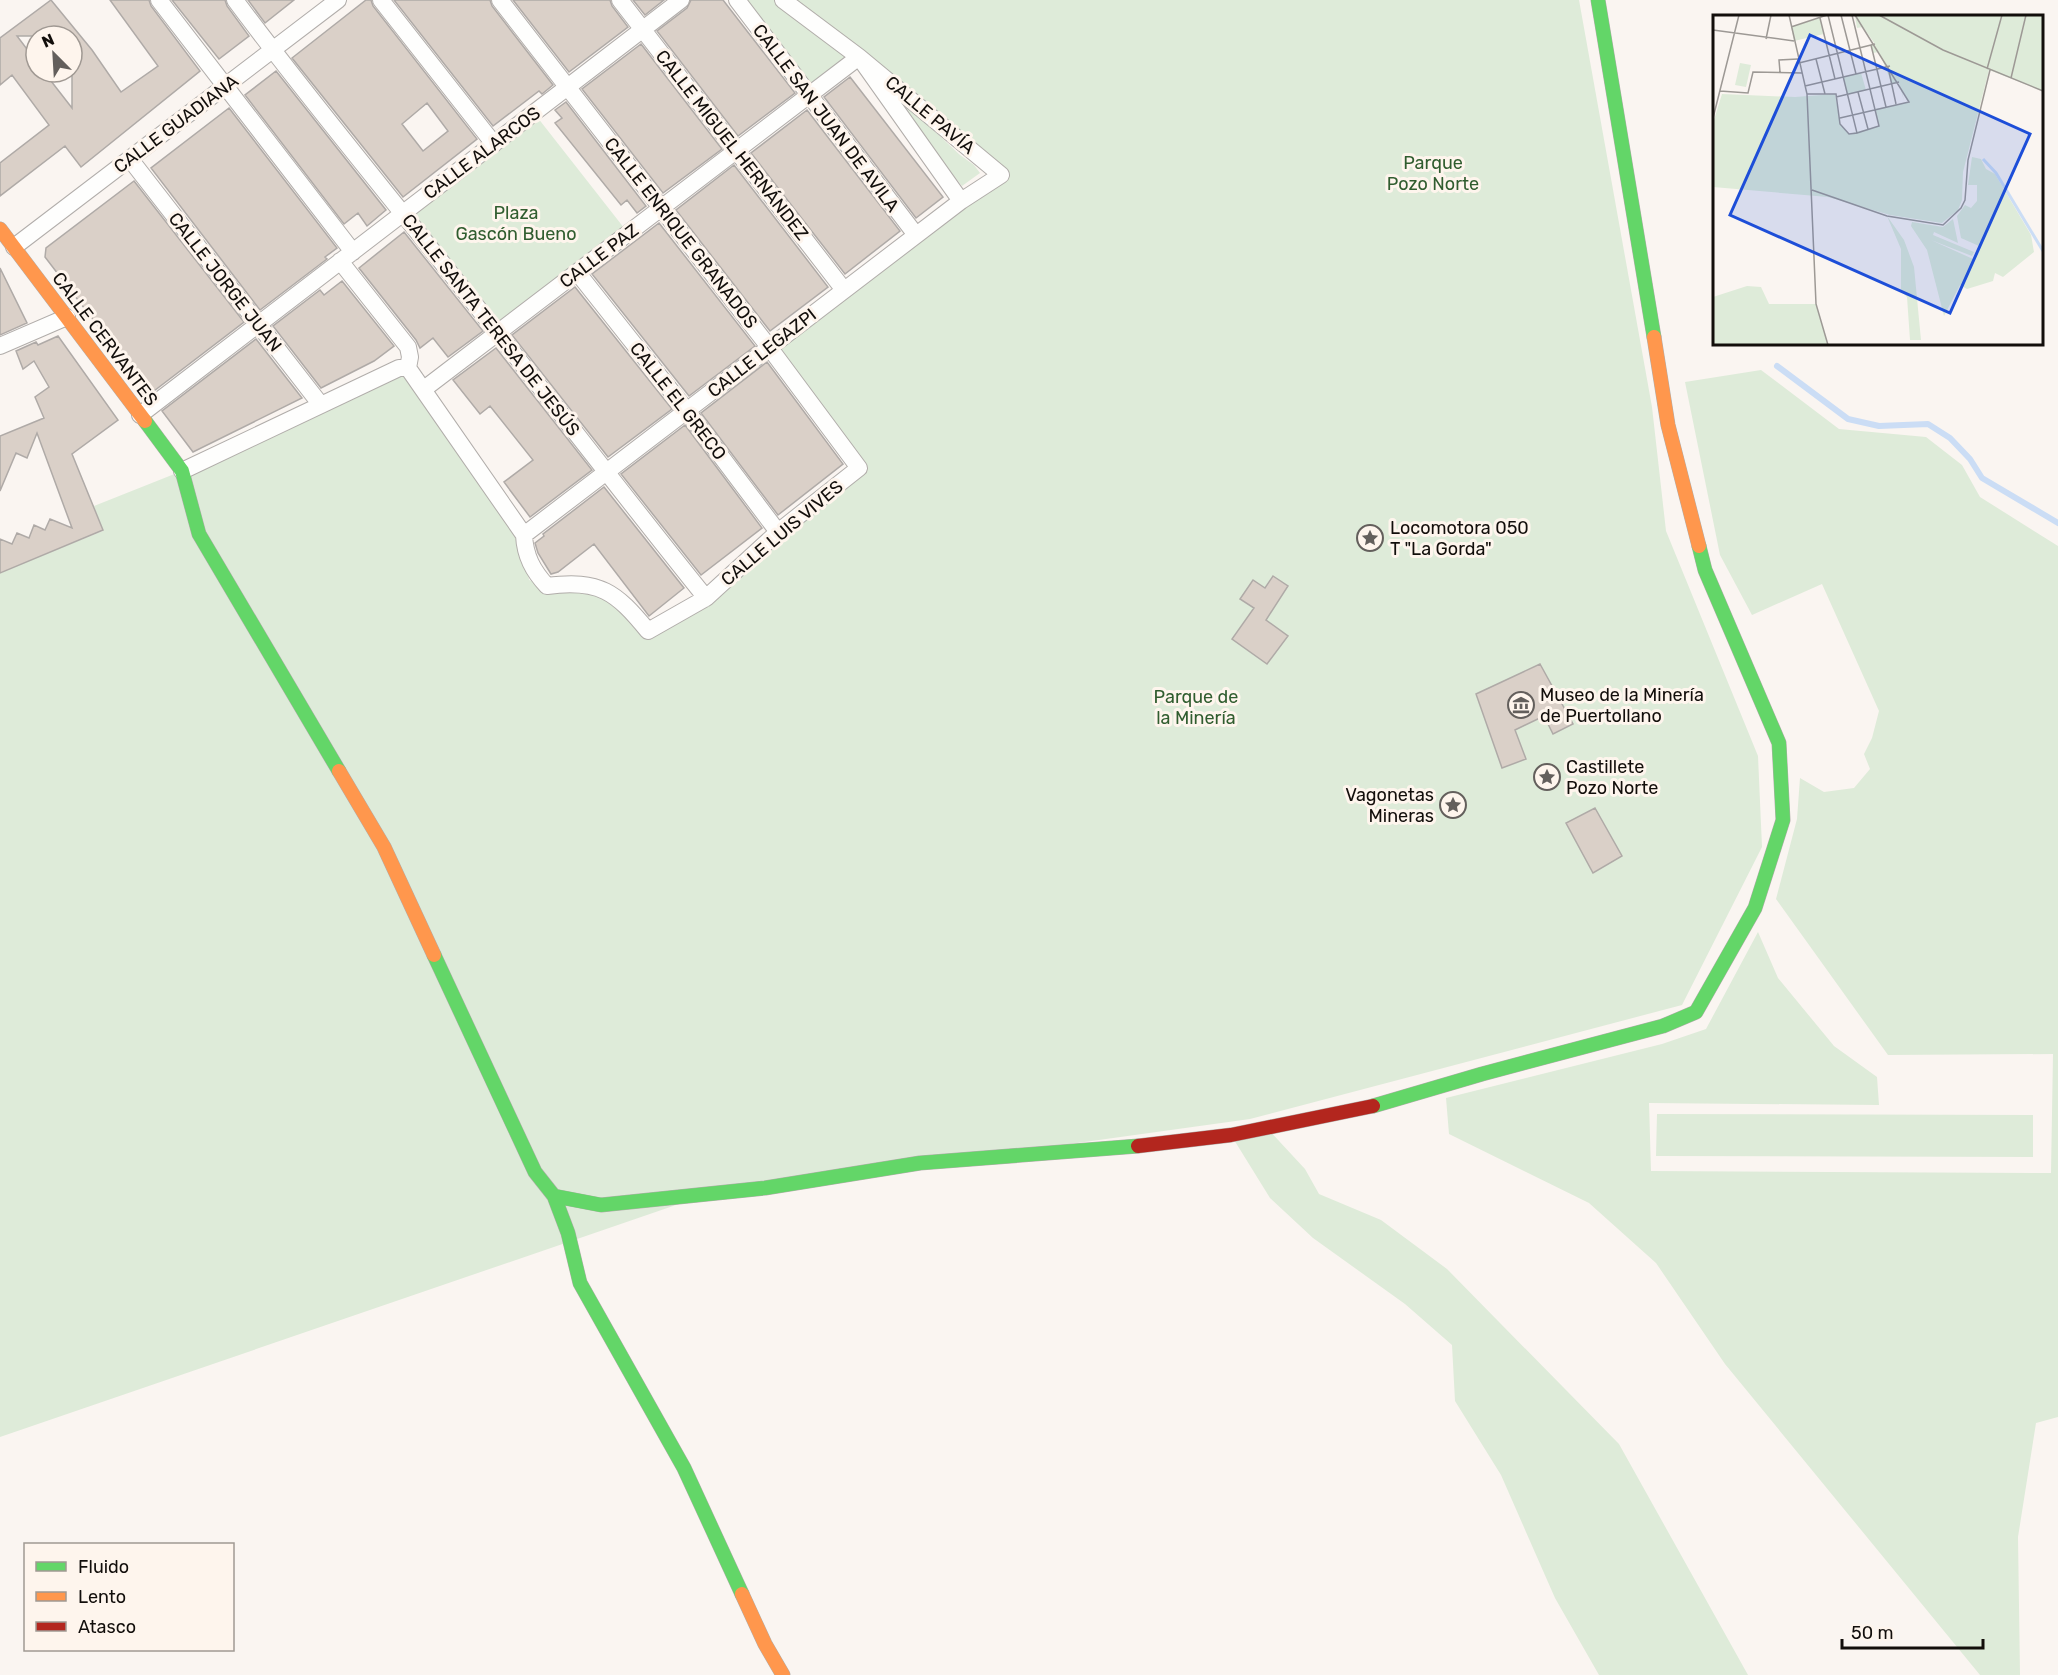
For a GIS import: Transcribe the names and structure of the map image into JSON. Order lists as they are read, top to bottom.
{
  "streets": {
    "street": [
      "CALLE PAVÍA",
      "CALLE SAN JUAN DE AVILA",
      "CALLE GUADIANA",
      "CALLE MIGUEL HERNÁNDEZ",
      "CALLE ALARCOS",
      "CALLE ENRIQUE GRANADOS",
      "CALLE PAZ",
      "CALLE JORGE JUAN",
      "CALLE SANTA TERESA DE JESÚS",
      "CALLE CERVANTES",
      "CALLE LEGAZPI",
      "CALLE EL GRECO",
      "CALLE LUIS VIVES"
    ]
  },
  "crossings": [
    ["CALLE PAVÍA", "CALLE PAZ"],
    ["CALLE PAVÍA", "CALLE LEGAZPI"],
    ["CALLE SAN JUAN DE AVILA", "CALLE PAZ"],
    ["CALLE SAN JUAN DE AVILA", "CALLE LEGAZPI"],
    ["CALLE GUADIANA", "CALLE JORGE JUAN"],
    ["CALLE GUADIANA", "CALLE SANTA TERESA DE JESÚS"],
    ["CALLE GUADIANA", "CALLE CERVANTES"],
    ["CALLE MIGUEL HERNÁNDEZ", "CALLE ALARCOS"],
    ["CALLE MIGUEL HERNÁNDEZ", "CALLE PAZ"],
    ["CALLE MIGUEL HERNÁNDEZ", "CALLE LEGAZPI"],
    ["CALLE ALARCOS", "CALLE ENRIQUE GRANADOS"],
    ["CALLE ALARCOS", "CALLE JORGE JUAN"],
    ["CALLE ALARCOS", "CALLE SANTA TERESA DE JESÚS"],
    ["CALLE ALARCOS", "CALLE CERVANTES"],
    ["CALLE ENRIQUE GRANADOS", "CALLE PAZ"],
    ["CALLE ENRIQUE GRANADOS", "CALLE LEGAZPI"],
    ["CALLE ENRIQUE GRANADOS", "CALLE LUIS VIVES"],
    ["CALLE PAZ", "CALLE SANTA TERESA DE JESÚS"],
    ["CALLE PAZ", "CALLE EL GRECO"],
    ["CALLE SANTA TERESA DE JESÚS", "CALLE LEGAZPI"],
    ["CALLE SANTA TERESA DE JESÚS", "CALLE LUIS VIVES"],
    ["CALLE LEGAZPI", "CALLE EL GRECO"],
    ["CALLE EL GRECO", "CALLE LUIS VIVES"]
  ],
  "parks": ["Parque Pozo Norte", "Plaza Gascón Bueno", "Parque de la Minería"],
  "places": {
    "place": ["Locomotora 050 T \"La Gorda\"", "Castillete Pozo Norte", "Vagonetas Mineras"],
    "museum": ["Museo de la Minería de Puertollano"]
  },
  "legend": ["Fluido", "Lento", "Atasco"],
  "scale_bar": "50 m",
  "north": "top left"
}
